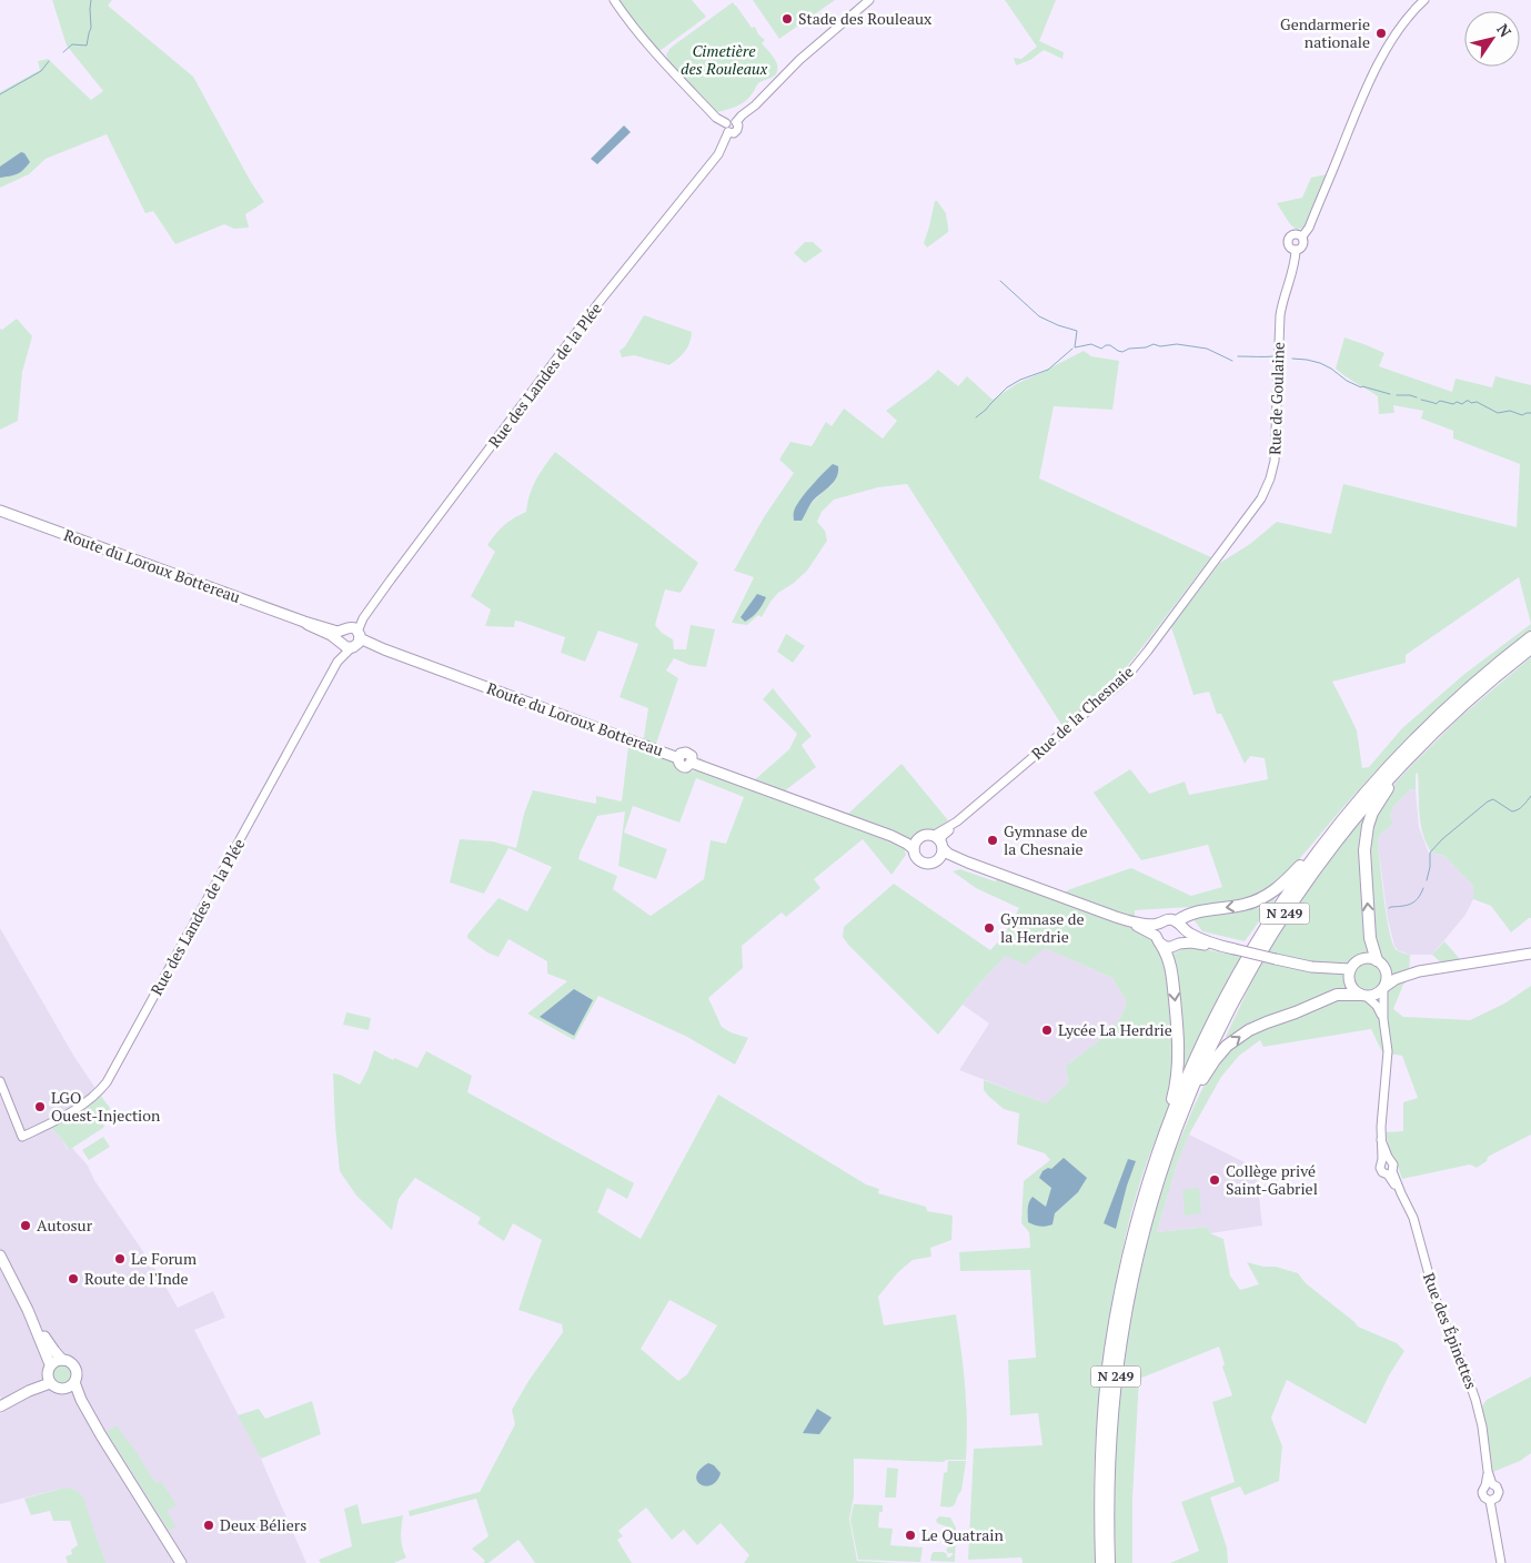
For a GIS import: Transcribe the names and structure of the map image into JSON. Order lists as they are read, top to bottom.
{
  "streets": {
    "highway": ["N 249"],
    "main road": ["Route du Loroux Bottereau"],
    "street": [
      "Rue des Landes de la Plée",
      "Rue de Goulaine",
      "Rue de la Chesnaie",
      "Rue des Épinettes"
    ]
  },
  "crossings": [
    ["Rue des Landes de la Plée", "Route du Loroux Bottereau"],
    ["Rue de Goulaine", "Rue de la Chesnaie"]
  ],
  "parks": ["Cimetière des Rouleaux"],
  "places": [
    "Stade des Rouleaux",
    "Gendarmerie nationale",
    "Gymnase de la Chesnaie",
    "Gymnase de la Herdrie",
    "Lycée La Herdrie",
    "LGO Ouest-Injection",
    "Collège privé Saint-Gabriel",
    "Autosur",
    "Le Forum",
    "Route de l'Inde",
    "Deux Béliers",
    "Le Quatrain"
  ],
  "north": "top right"
}
